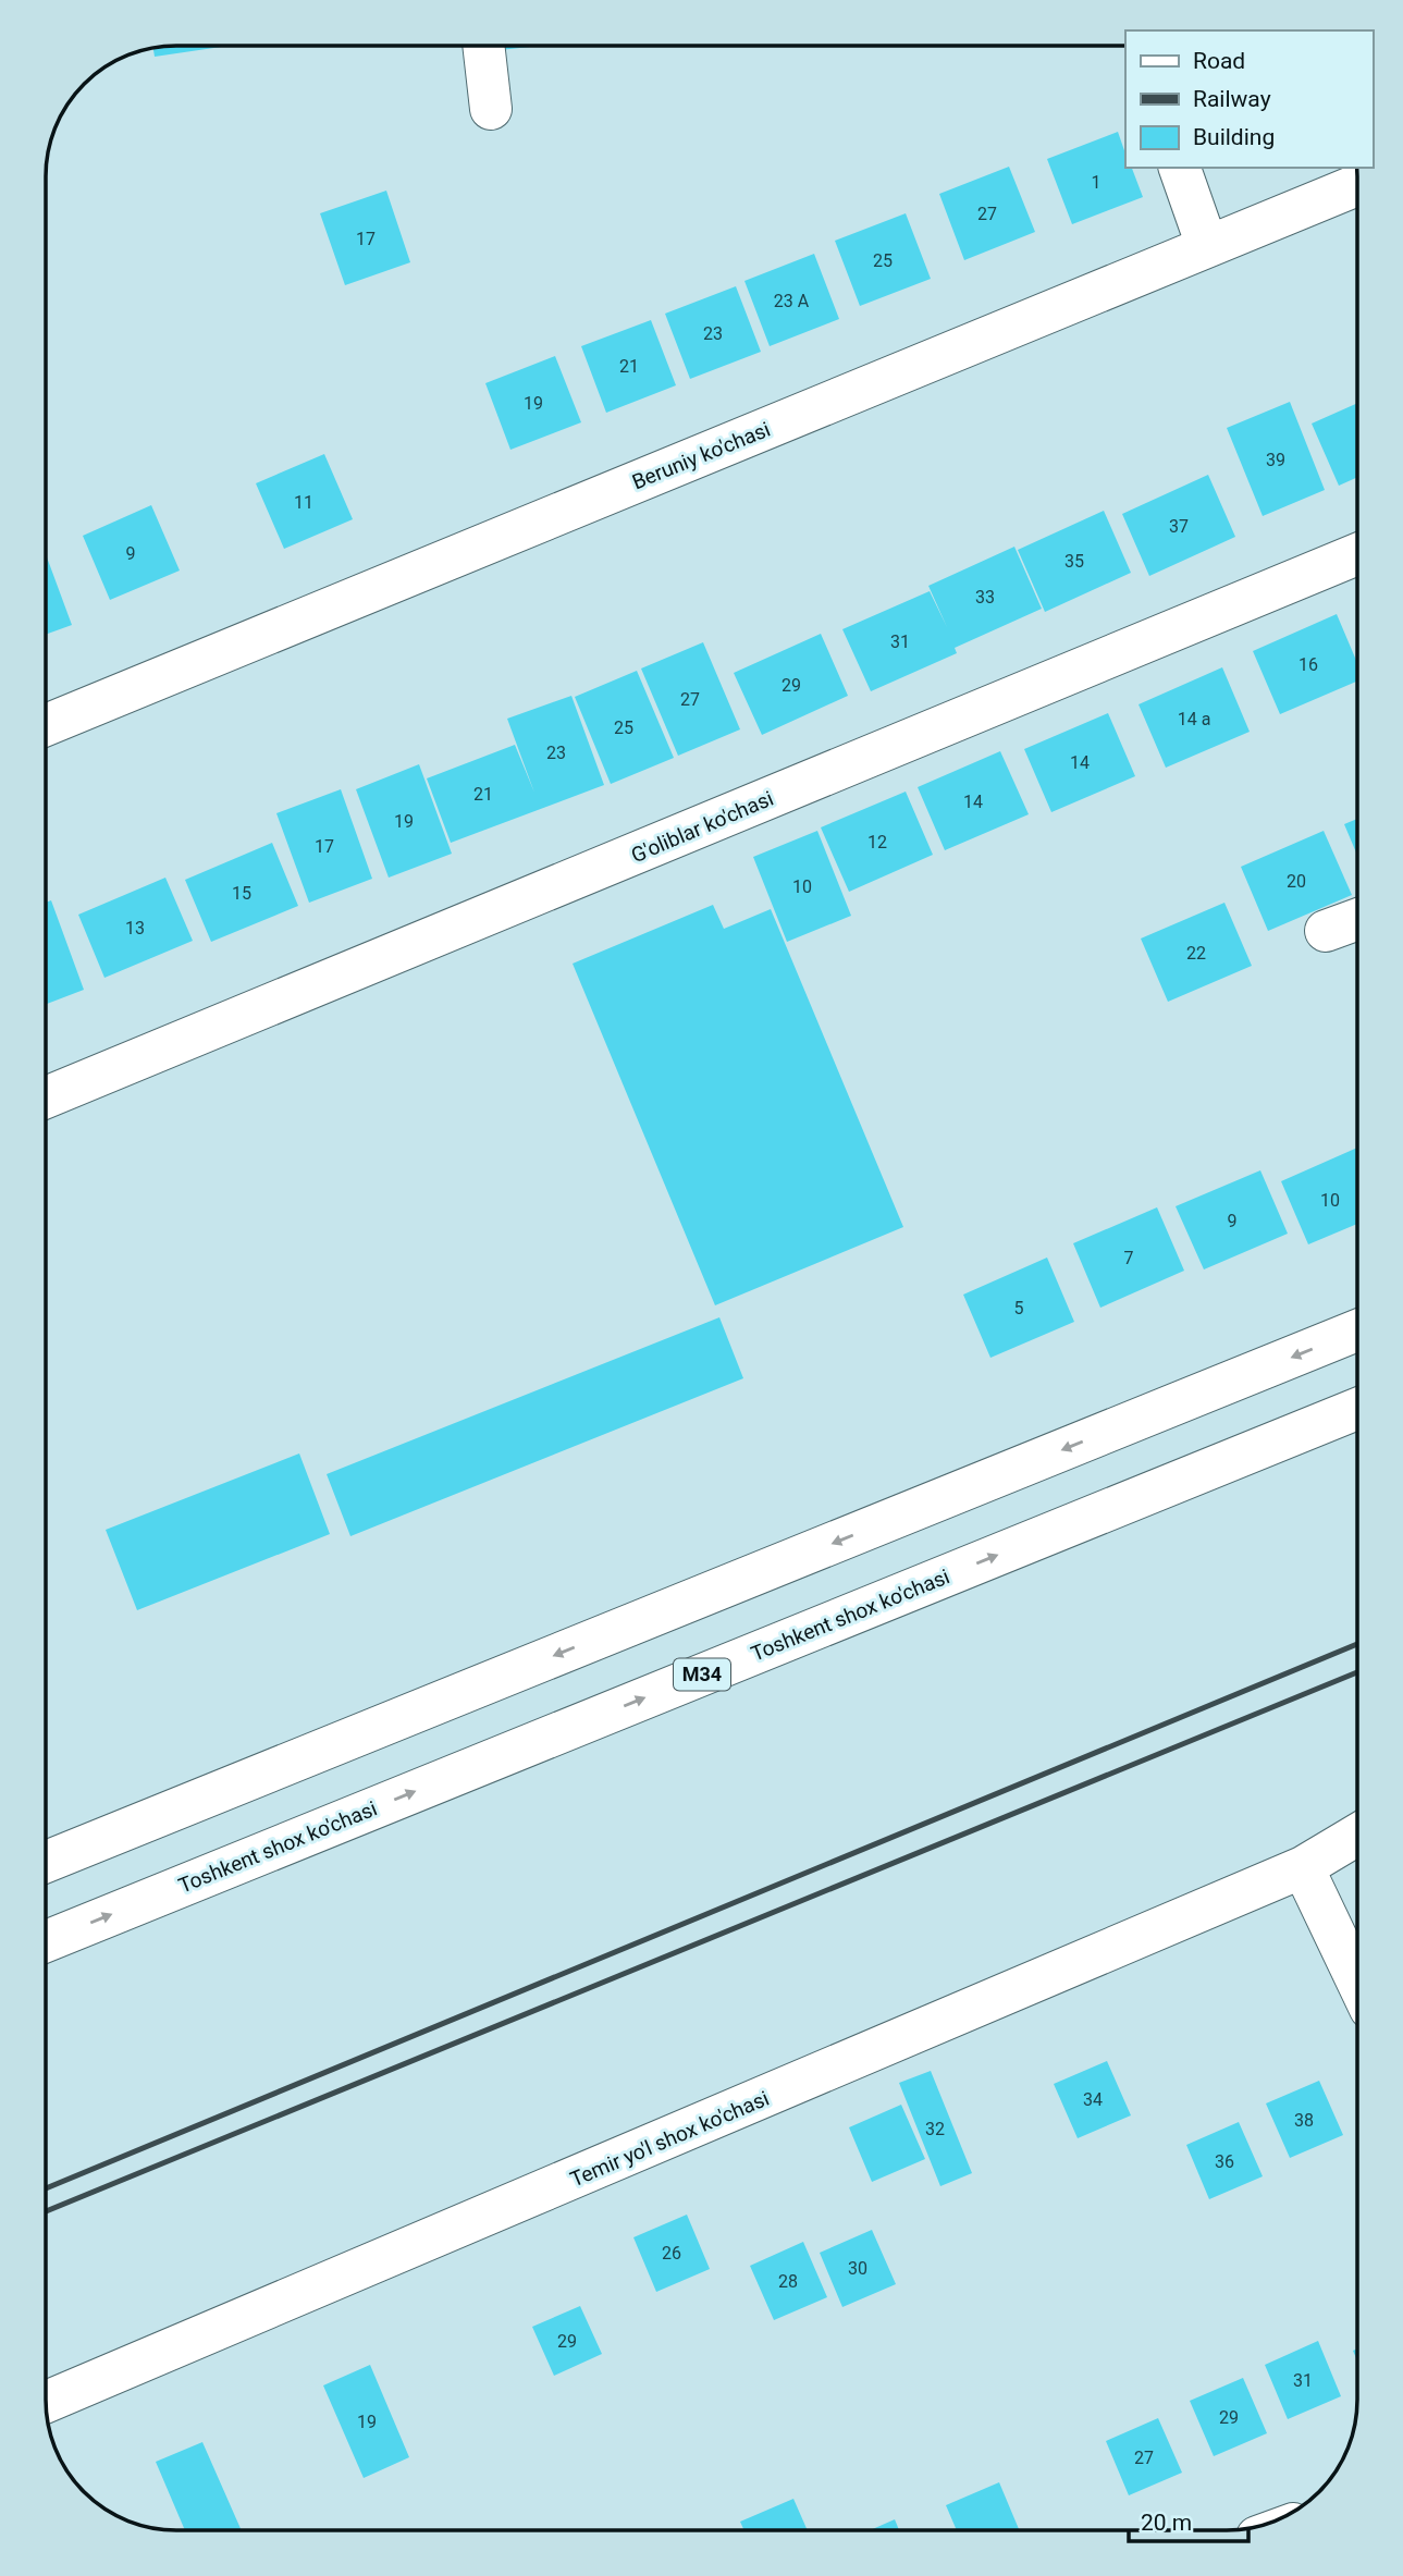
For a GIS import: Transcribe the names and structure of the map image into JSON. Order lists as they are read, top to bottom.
{
  "streets": {
    "main road": [
      "Beruniy ko'chasi",
      "G'oliblar ko'chasi",
      "Toshkent shox ko'chasi",
      "M34",
      "Temir yo'l shox ko'chasi"
    ]
  },
  "house_numbers": [
    "1",
    "27",
    "17",
    "25",
    "23 А",
    "23",
    "21",
    "19",
    "39",
    "11",
    "37",
    "9",
    "35",
    "33",
    "31",
    "16",
    "29",
    "27",
    "14 а",
    "25",
    "23",
    "14",
    "21",
    "14",
    "19",
    "12",
    "17",
    "20",
    "10",
    "15",
    "13",
    "22",
    "10",
    "9",
    "7",
    "5",
    "34",
    "38",
    "32",
    "36",
    "26",
    "30",
    "28",
    "29",
    "31",
    "29",
    "19",
    "27"
  ],
  "legend": ["Road", "Railway", "Building"],
  "scale_bar": "20 m"
}
